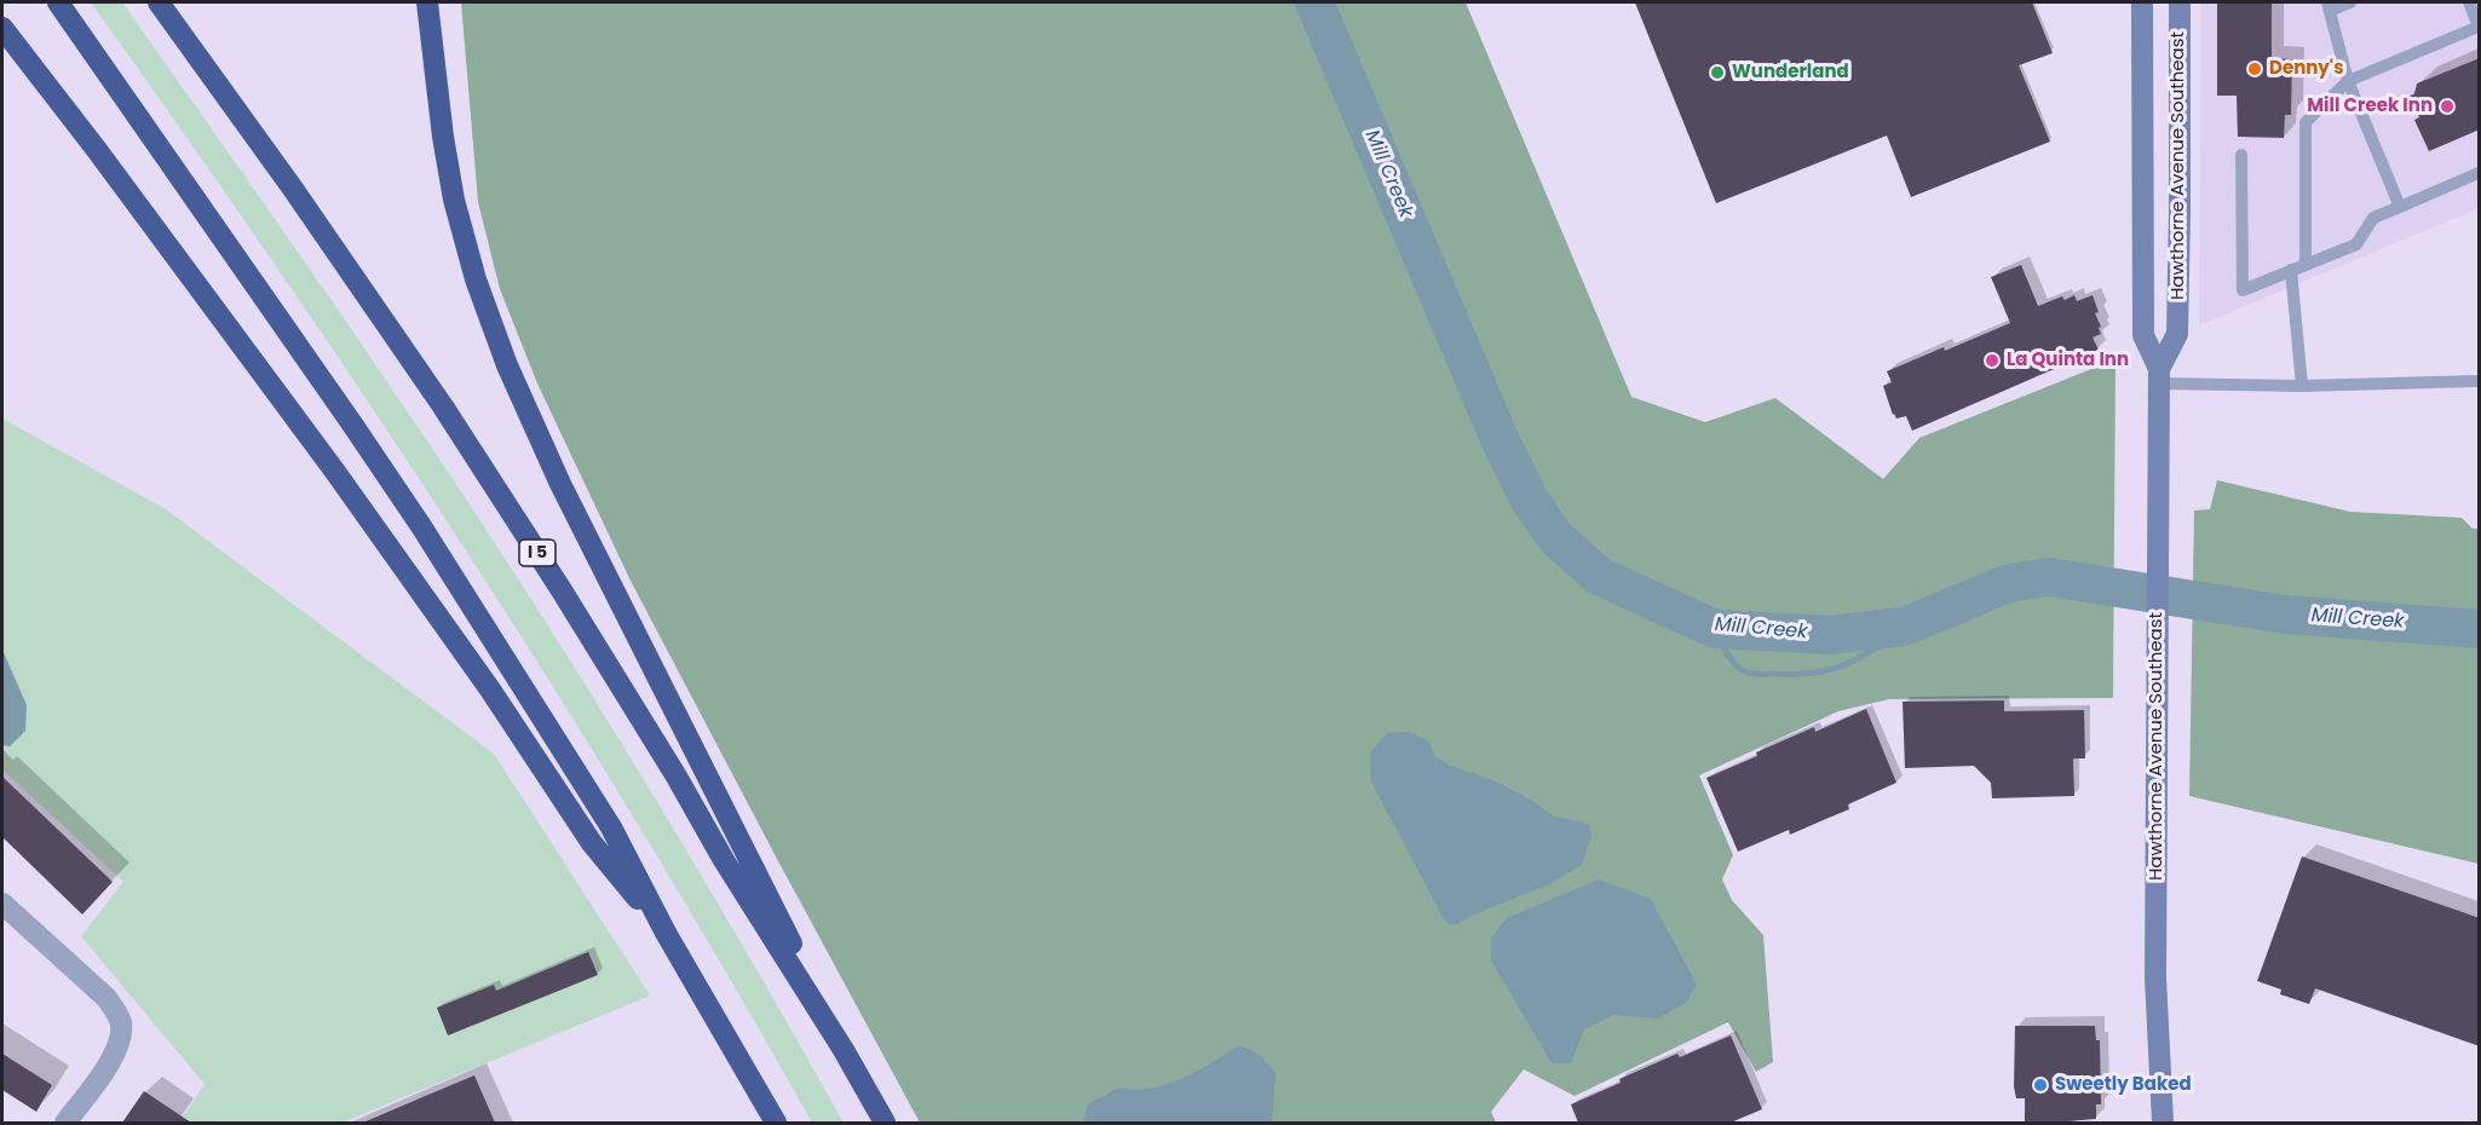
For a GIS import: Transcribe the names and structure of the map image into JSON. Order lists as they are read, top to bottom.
{
  "streets": {
    "highway": ["I 5"],
    "main road": ["Hawthorne Avenue Southeast"]
  },
  "water": ["Mill Creek"],
  "places": [
    "Denny's",
    "Wunderland",
    "Mill Creek Inn",
    "La Quinta Inn",
    "Sweetly Baked"
  ]
}
